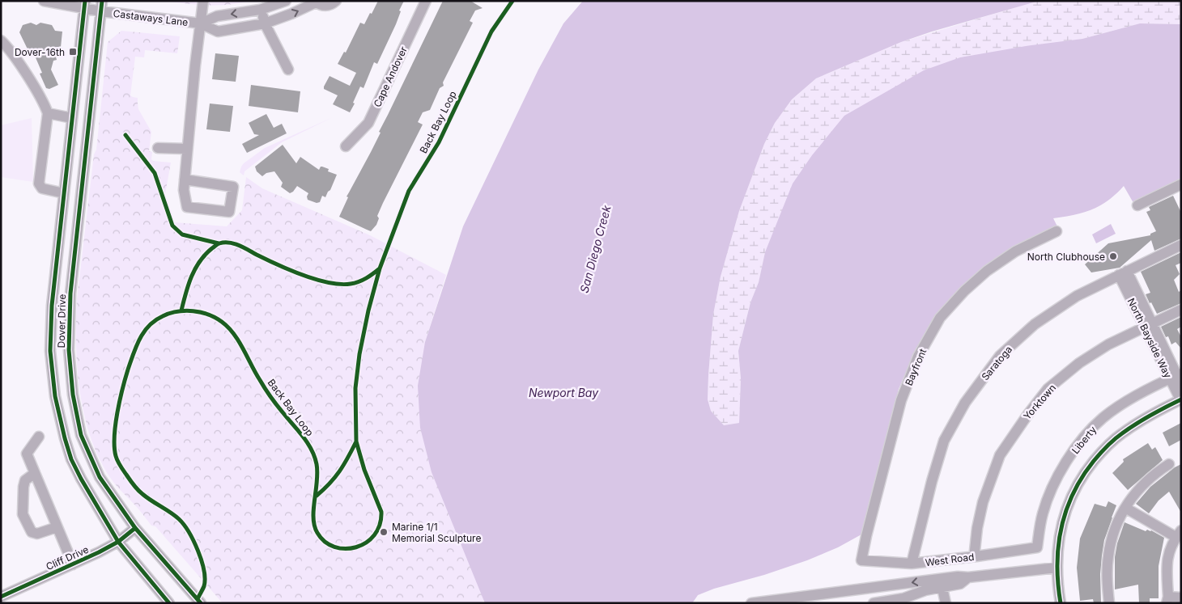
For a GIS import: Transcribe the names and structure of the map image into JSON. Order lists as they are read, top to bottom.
{
  "streets": {
    "street": [
      "Castaways Lane",
      "Cape Andover",
      "Dover Drive",
      "North Bayside Way",
      "Saratoga",
      "Bayfront",
      "Yorktown",
      "Liberty",
      "Cliff Drive",
      "West Road"
    ],
    "cycle path": ["Back Bay Loop"]
  },
  "crossings": [
    ["Castaways Lane", "Dover Drive"],
    ["Dover Drive", "Cliff Drive"],
    ["North Bayside Way", "Saratoga"],
    ["North Bayside Way", "Yorktown"],
    ["North Bayside Way", "Liberty"],
    ["Saratoga", "West Road"],
    ["Bayfront", "West Road"],
    ["Yorktown", "West Road"],
    ["Liberty", "West Road"]
  ],
  "water": ["San Diego Creek", "Newport Bay"],
  "places": {
    "transit": ["Dover-16th"],
    "other": ["North Clubhouse", "Marine 1/1 Memorial Sculpture"]
  }
}
